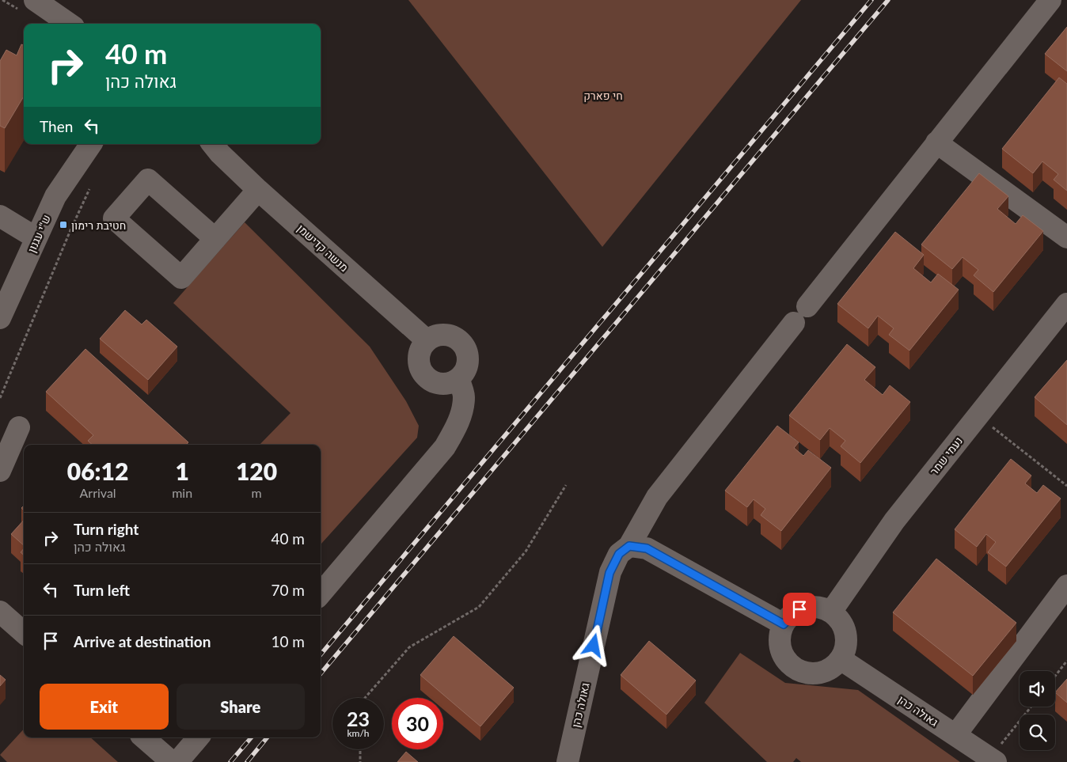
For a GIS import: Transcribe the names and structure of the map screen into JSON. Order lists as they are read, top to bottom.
{
  "streets": {
    "street": [
      "ש\"י עגנון",
      "מנשה קדישמן",
      "נעמי שמר",
      "גאולה כהן"
    ]
  },
  "crossings": [
    ["נעמי שמר", "גאולה כהן"]
  ],
  "parks": ["חי פארק"],
  "places": {
    "transit": ["חטיבת רימון"]
  },
  "page": {
    "turn": ["40 m", "גאולה כהן"],
    "then": "Then",
    "eta": [
      "06:12",
      "Arrival",
      "1",
      "min",
      "120",
      "m"
    ],
    "list": [
      {
        "name": "Turn right",
        "note": "גאולה כהן",
        "value": "40 m"
      },
      {
        "name": "Turn left",
        "value": "70 m"
      },
      {
        "name": "Arrive at destination",
        "value": "10 m"
      }
    ],
    "buttons": ["Exit", "Share"],
    "speed": "23 km/h",
    "limit": "30"
  }
}
